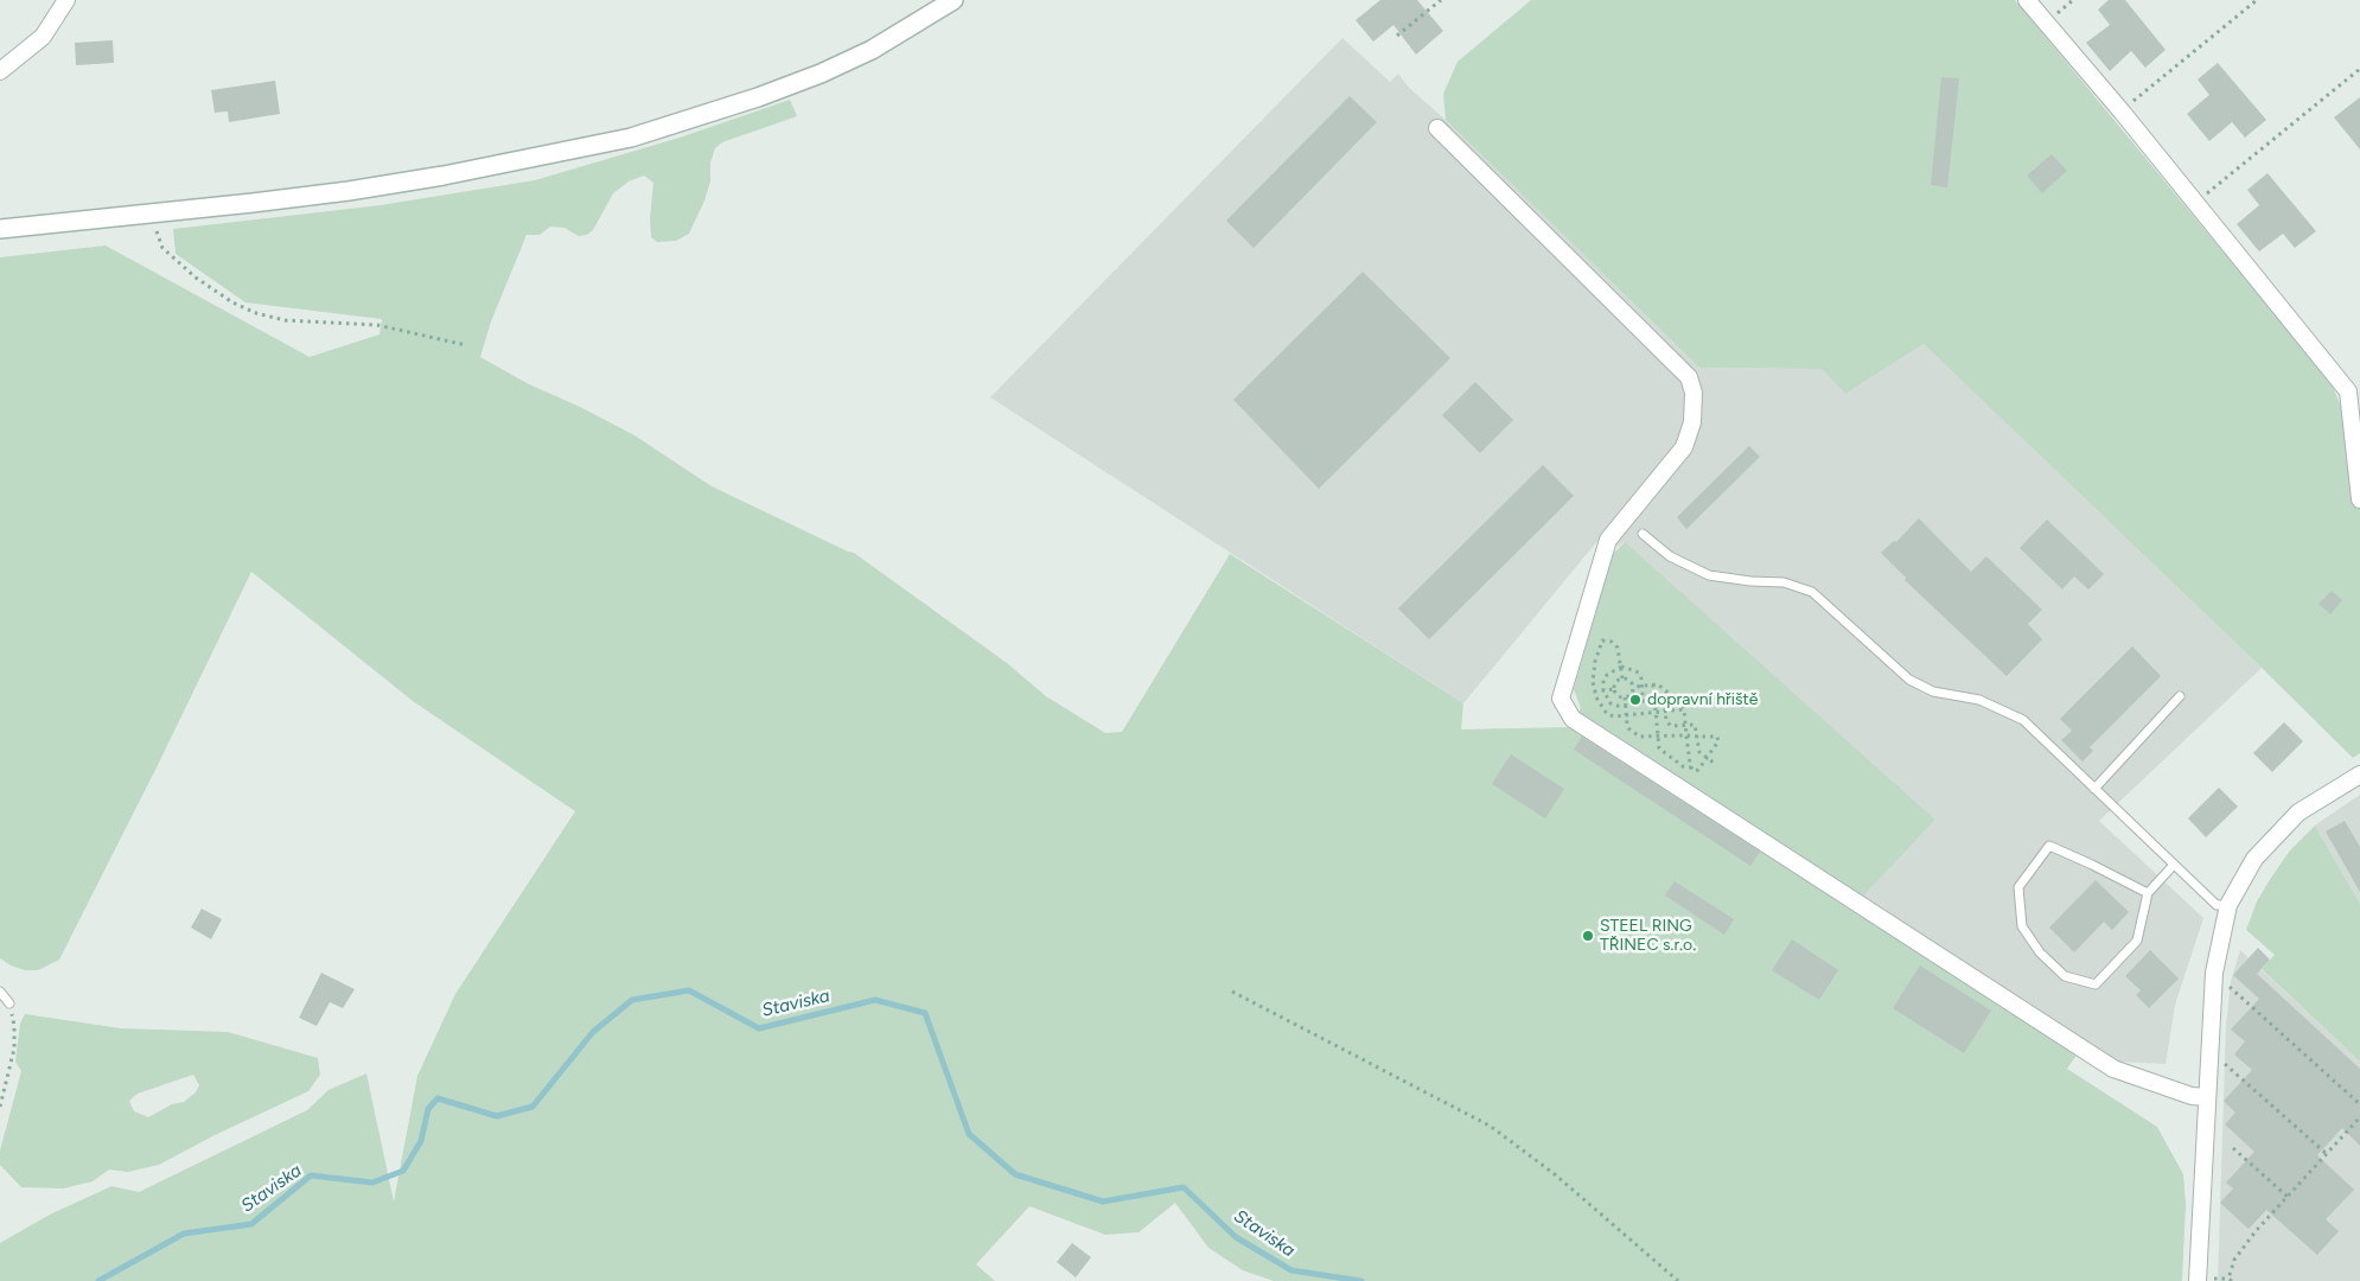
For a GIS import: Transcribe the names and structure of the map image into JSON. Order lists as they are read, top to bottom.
{
  "water": ["Staviska"],
  "places": ["dopravní hřiště", "STEEL RING TŘINEC s.r.o."]
}
